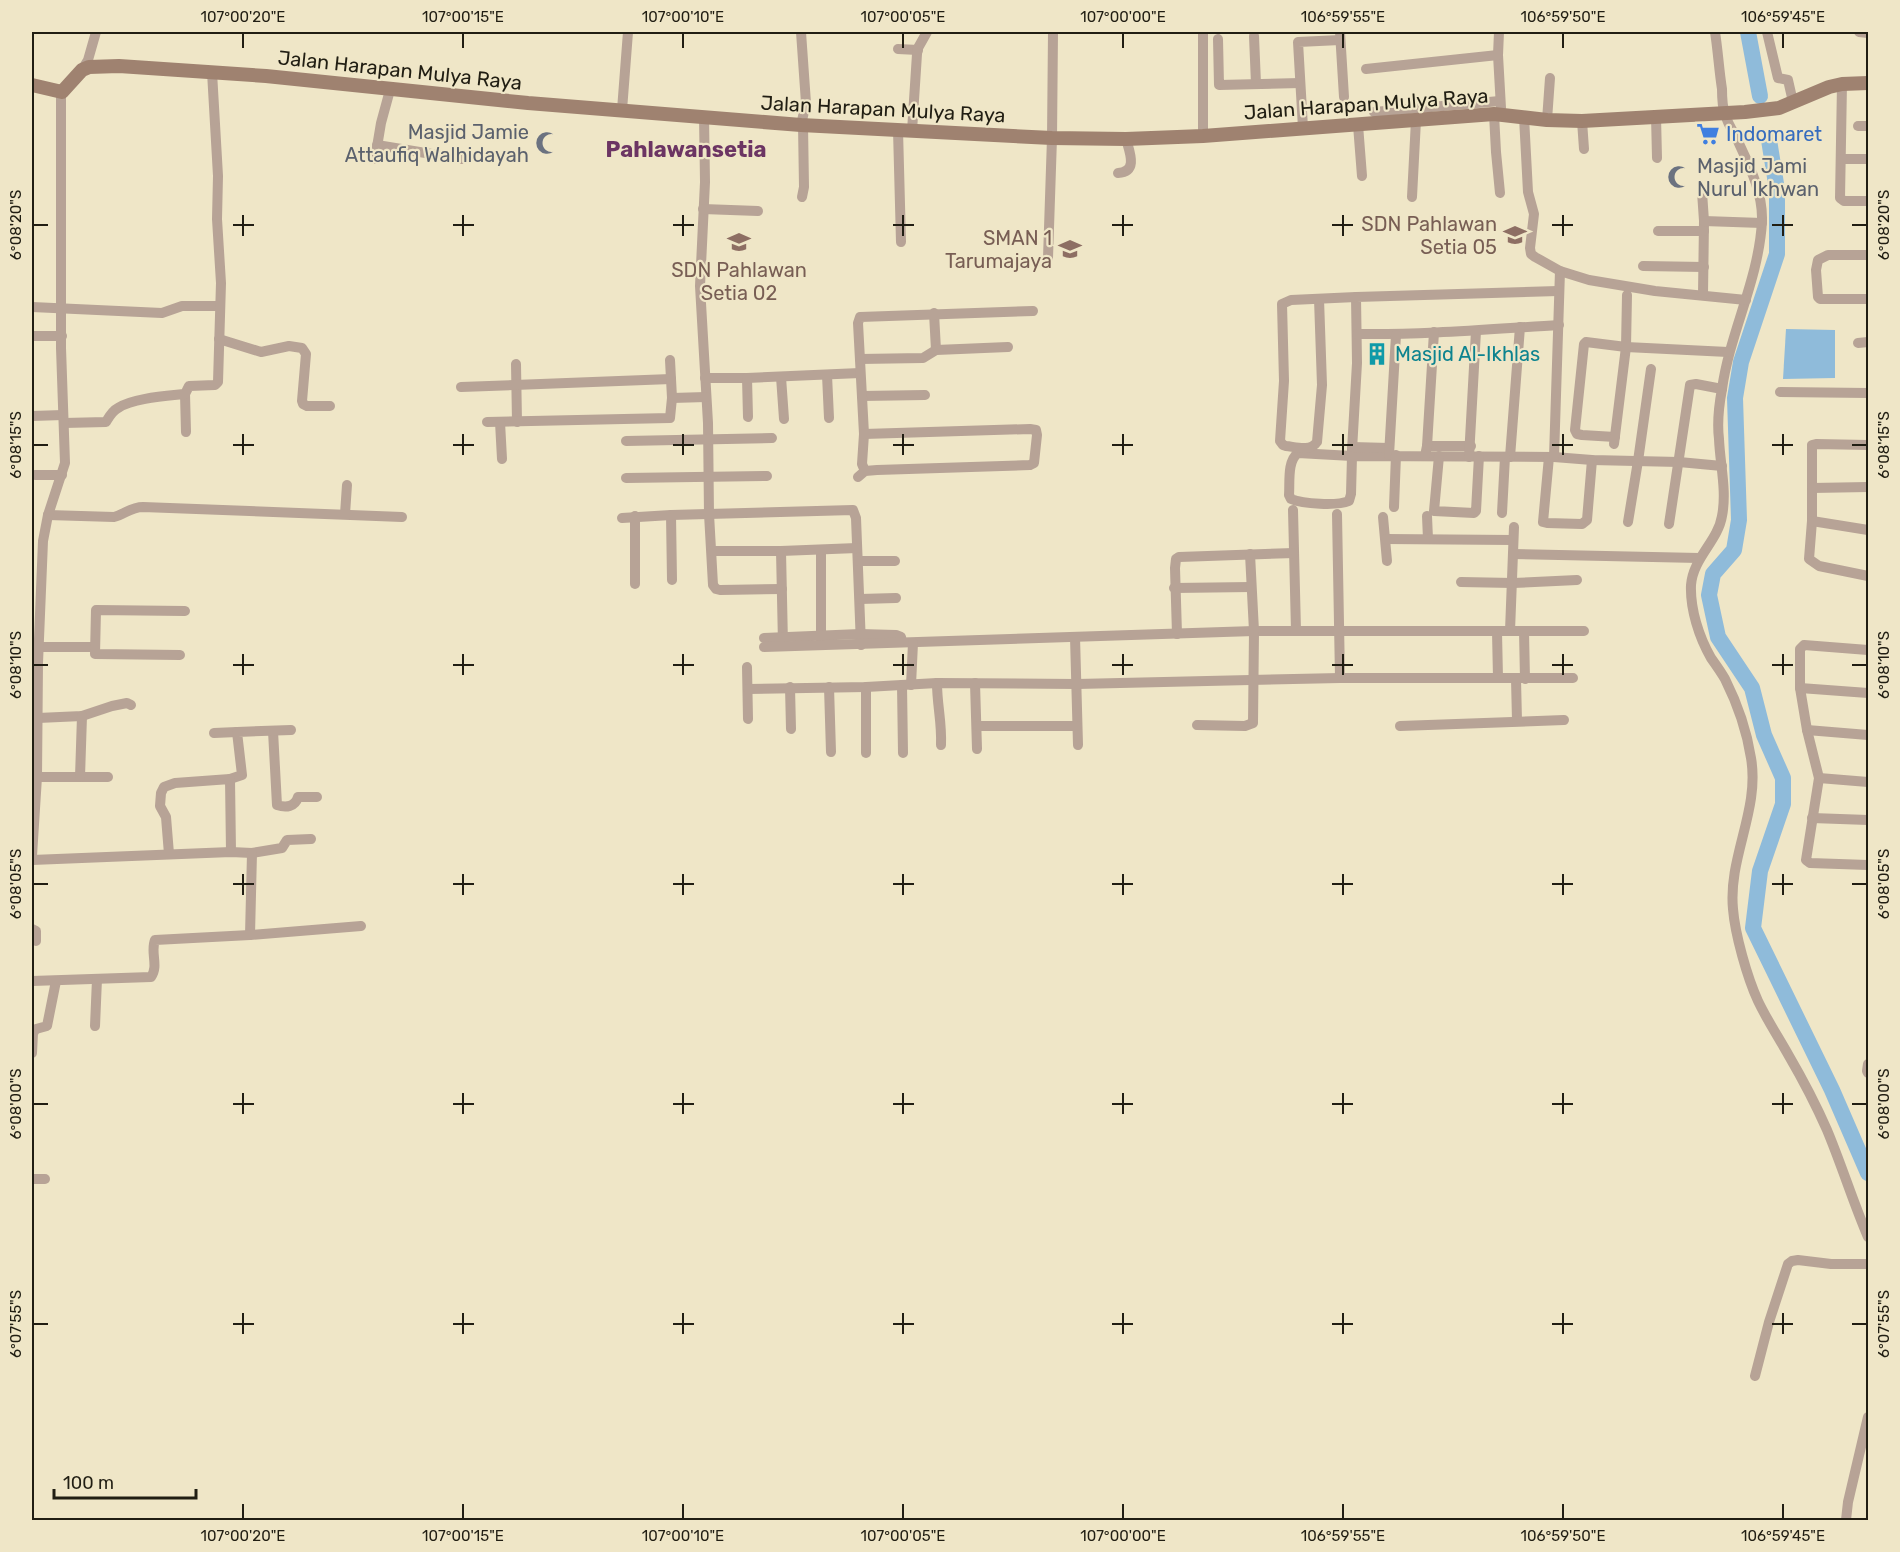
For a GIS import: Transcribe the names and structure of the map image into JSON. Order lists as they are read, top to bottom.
{
  "streets": {
    "street": ["Jalan Harapan Mulya Raya"]
  },
  "districts": ["Pahlawansetia"],
  "places": {
    "supermarket": ["Indomaret"],
    "mosque": ["Masjid Jamie Attaufiq Walhidayah", "Masjid Jami Nurul Ikhwan"],
    "school or university": ["SDN Pahlawan Setia 05", "SDN Pahlawan Setia 02", "SMAN 1 Tarumajaya"],
    "building": ["Masjid Al-Ikhlas"]
  },
  "scale_bar": "100 m",
  "coordinates": [
    "107°00'20\"E",
    "107°00'15\"E",
    "107°00'10\"E",
    "107°00'05\"E",
    "107°00'00\"E",
    "106°59'55\"E",
    "106°59'50\"E",
    "106°59'45\"E",
    "6°08'20\"S",
    "6°08'15\"S",
    "6°08'10\"S",
    "6°08'05\"S",
    "6°08'00\"S",
    "6°07'55\"S"
  ]
}
